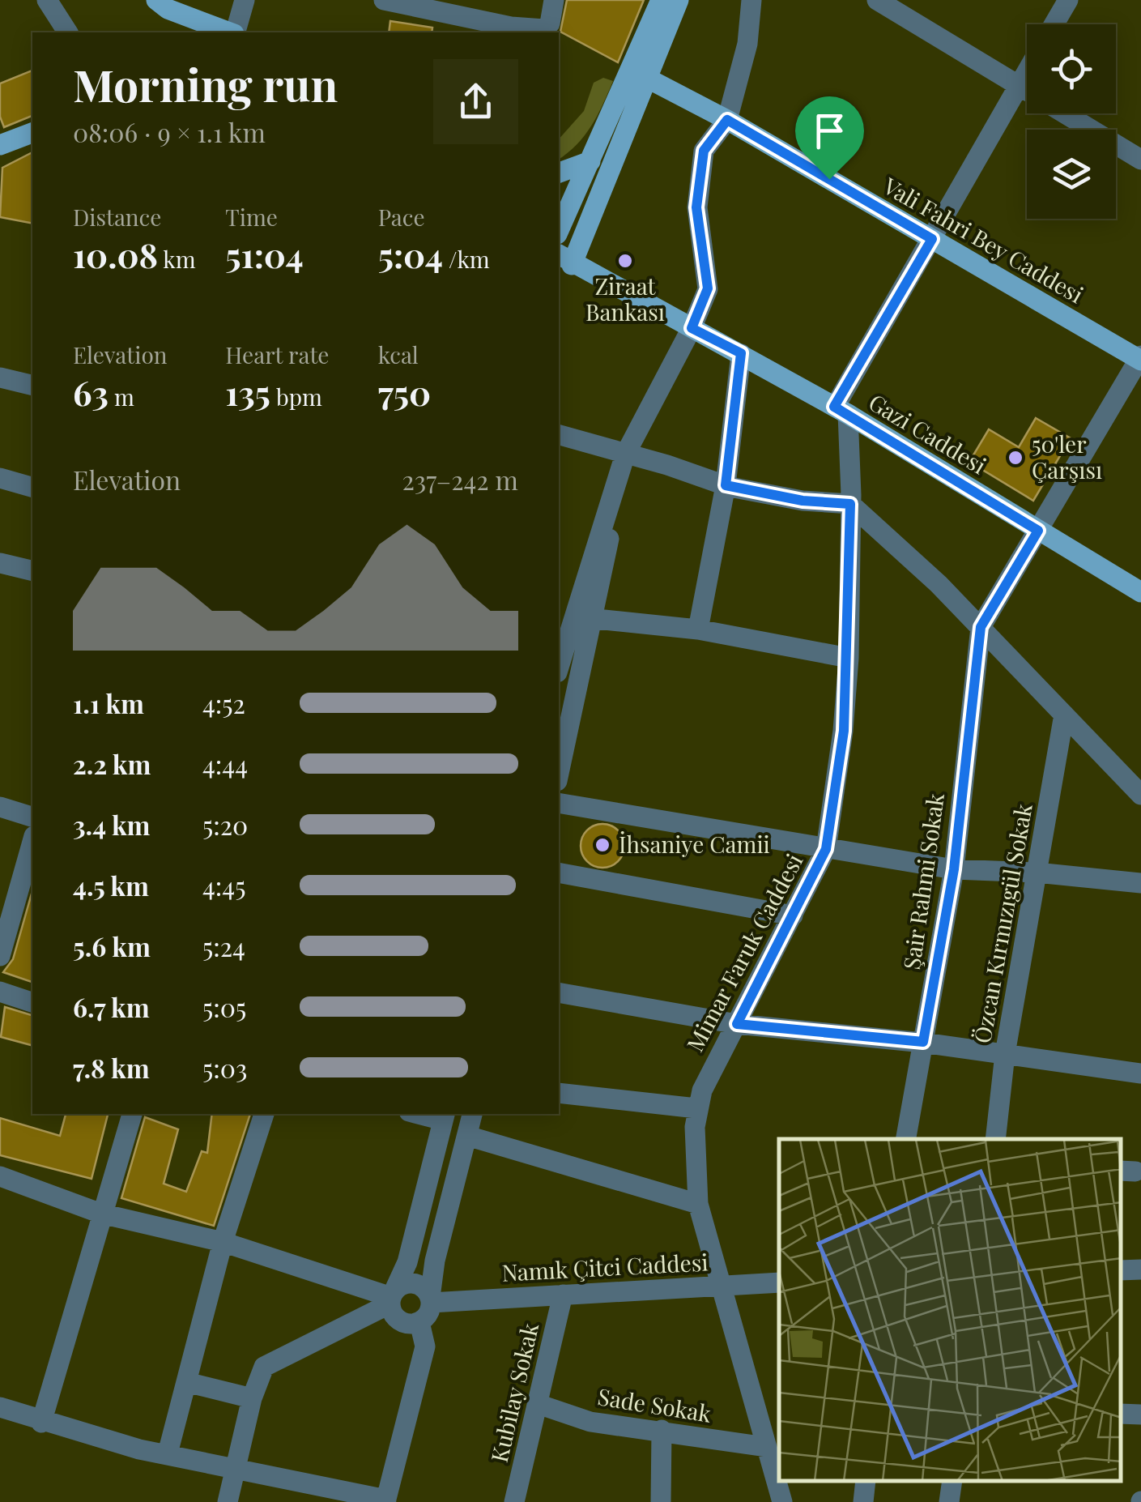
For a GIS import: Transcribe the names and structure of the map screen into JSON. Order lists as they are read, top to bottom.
{
  "streets": {
    "main road": ["Vali Fahri Bey Caddesi", "Gazi Caddesi"],
    "street": [
      "Şair Rahmi Sokak",
      "Özcan Kırmızıgül Sokak",
      "Mimar Faruk Caddesi",
      "Namık Çitci Caddesi",
      "Kubilay Sokak",
      "Sade Sokak"
    ]
  },
  "crossings": [
    ["Gazi Caddesi", "Mimar Faruk Caddesi"],
    ["Mimar Faruk Caddesi", "Namık Çitci Caddesi"],
    ["Mimar Faruk Caddesi", "Sade Sokak"],
    ["Namık Çitci Caddesi", "Kubilay Sokak"],
    ["Kubilay Sokak", "Sade Sokak"]
  ],
  "places": ["Ziraat Bankası", "50'ler Çarşısı", "İhsaniye Camii"],
  "page": {
    "heading": ["Morning run", "08:06 · 9 × 1.1 km"],
    "stats": [
      ["Distance", "10.08 km"],
      ["Time", "51:04"],
      ["Pace", "5:04 /km"],
      ["Elevation", "63 m"],
      ["Heart rate", "135 bpm"],
      ["kcal", "750"]
    ],
    "chart": ["Elevation", "237–242 m"],
    "list": [
      {
        "name": "1.1 km",
        "note": "4:52"
      },
      {
        "name": "2.2 km",
        "note": "4:44"
      },
      {
        "name": "3.4 km",
        "note": "5:20"
      },
      {
        "name": "4.5 km",
        "note": "4:45"
      },
      {
        "name": "5.6 km",
        "note": "5:24"
      },
      {
        "name": "6.7 km",
        "note": "5:05"
      },
      {
        "name": "7.8 km",
        "note": "5:03"
      }
    ]
  }
}
